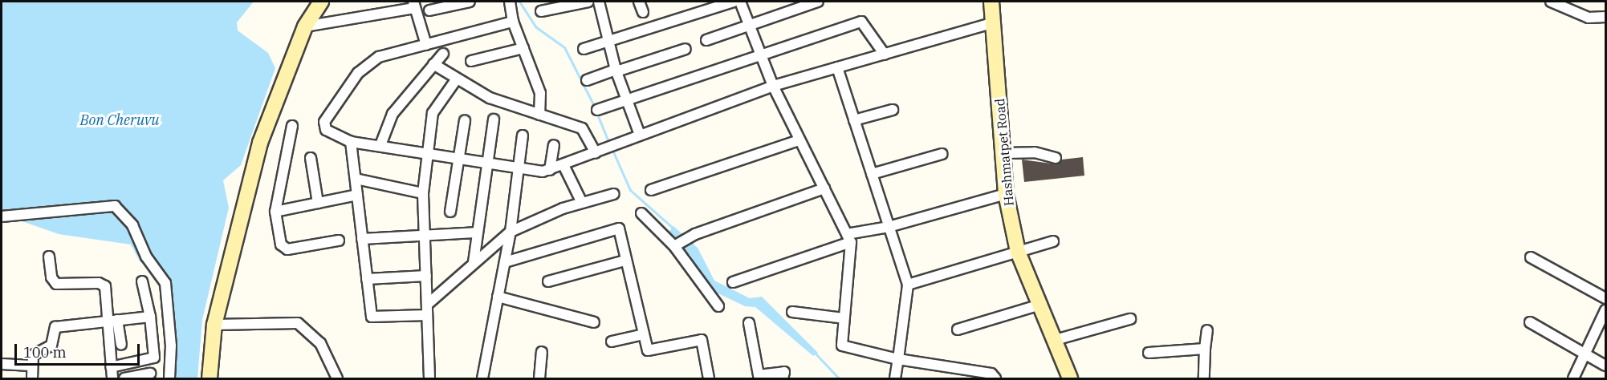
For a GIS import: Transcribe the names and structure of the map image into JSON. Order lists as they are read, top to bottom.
{
  "streets": {
    "street": ["Hashmatpet Road"]
  },
  "water": ["Bon Cheruvu"],
  "scale_bar": "100 m"
}
